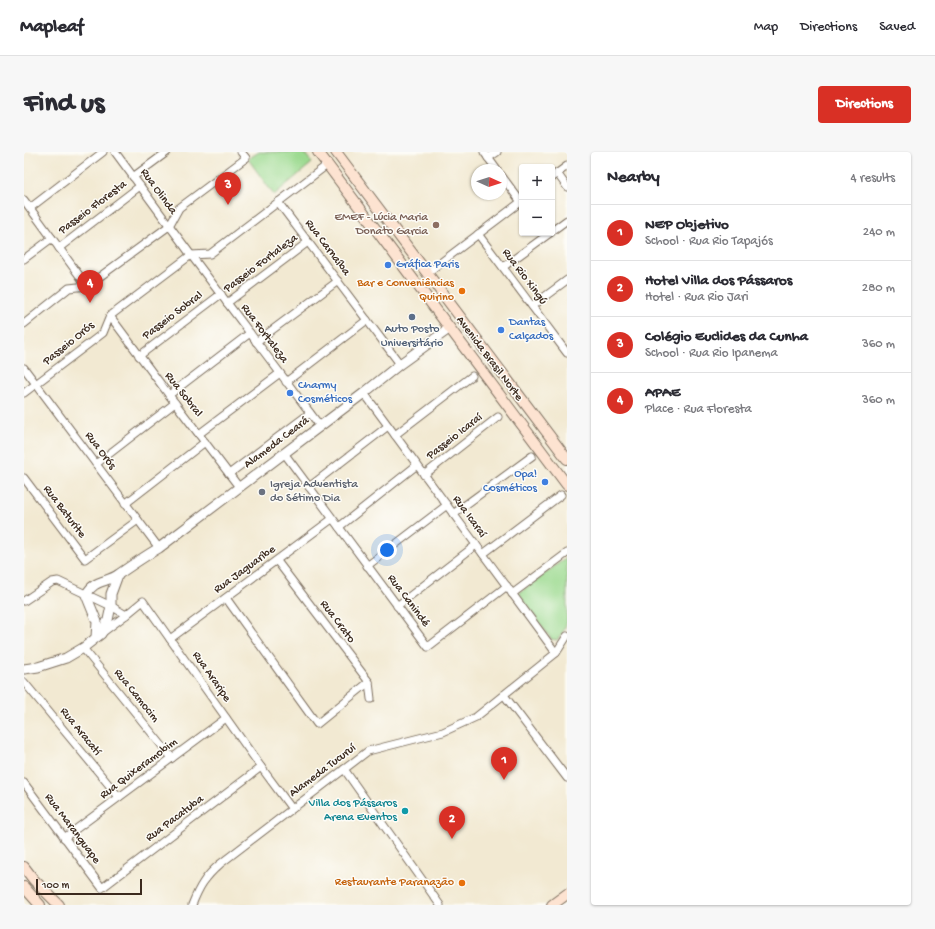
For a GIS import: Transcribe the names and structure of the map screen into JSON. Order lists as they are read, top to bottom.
{
  "streets": {
    "main road": ["Avenida Brasil Norte"],
    "street": [
      "Rua Olinda",
      "Passeio Floresta",
      "Rua Carnaíba",
      "Passeio Fortaleza",
      "Rua Rio Xingú",
      "Passeio Sobral",
      "Rua Fortaleza",
      "Passeio Orós",
      "Rua Sobral",
      "Passeio Icaraí",
      "Alameda Ceará",
      "Rua Orós",
      "Rua Baturite",
      "Rua Icaraí",
      "Rua Jaguaribe",
      "Rua Canindé",
      "Rua Crato",
      "Rua Araripe",
      "Rua Camocim",
      "Rua Aracatí",
      "Rua Quixeramobim",
      "Alameda Tucuruí",
      "Rua Pacatuba",
      "Rua Maranguape"
    ]
  },
  "crossings": [
    ["Rua Olinda", "Passeio Floresta"],
    ["Rua Olinda", "Rua Fortaleza"],
    ["Rua Carnaíba", "Passeio Fortaleza"],
    ["Rua Carnaíba", "Alameda Ceará"],
    ["Passeio Fortaleza", "Rua Fortaleza"],
    ["Passeio Sobral", "Rua Fortaleza"],
    ["Passeio Sobral", "Rua Sobral"],
    ["Rua Fortaleza", "Alameda Ceará"],
    ["Passeio Orós", "Rua Sobral"],
    ["Passeio Orós", "Rua Orós"],
    ["Avenida Brasil Norte", "Alameda Ceará"],
    ["Rua Sobral", "Alameda Ceará"],
    ["Passeio Icaraí", "Rua Icaraí"],
    ["Alameda Ceará", "Rua Orós"],
    ["Alameda Ceará", "Rua Icaraí"],
    ["Alameda Ceará", "Rua Canindé"],
    ["Rua Orós", "Rua Baturite"],
    ["Rua Icaraí", "Rua Canindé"],
    ["Rua Icaraí", "Alameda Tucuruí"],
    ["Rua Jaguaribe", "Rua Canindé"],
    ["Rua Jaguaribe", "Rua Crato"],
    ["Rua Jaguaribe", "Rua Araripe"],
    ["Rua Araripe", "Rua Quixeramobim"],
    ["Rua Araripe", "Alameda Tucuruí"],
    ["Rua Araripe", "Rua Pacatuba"],
    ["Rua Camocim", "Rua Quixeramobim"],
    ["Rua Aracatí", "Rua Quixeramobim"],
    ["Rua Quixeramobim", "Rua Maranguape"],
    ["Rua Pacatuba", "Rua Maranguape"]
  ],
  "places": [
    "EMEF - Lúcia Maria Donato Garcia",
    "Gráfica Paris",
    "Bar e Conveniências Quirino",
    "Auto Posto Universitário",
    "Dantas Calçados",
    "Charmy Cosméticos",
    "Opa! Cosméticos",
    "Igreja Adventista do Sétimo Dia",
    "Villa dos Pássaros Arena Eventos",
    "Restaurante Paranazão"
  ],
  "scale_bar": "100 m",
  "north": "right",
  "page": {
    "header": "Mapleaf",
    "nav": ["Map", "Directions", "Saved"],
    "buttons": "Directions",
    "title": "Find us",
    "heading": ["Nearby", "4 results"],
    "map_buttons": ["+", "−"],
    "pins": [
      "3",
      "4",
      "1",
      "2"
    ],
    "list": [
      {
        "mark": "1",
        "name": "NEP Objetivo",
        "note": "School · Rua Rio Tapajós",
        "value": "240 m"
      },
      {
        "mark": "2",
        "name": "Hotel Villa dos Pássaros",
        "note": "Hotel · Rua Rio Jari",
        "value": "280 m"
      },
      {
        "mark": "3",
        "name": "Colégio Euclides da Cunha",
        "note": "School · Rua Rio Ipanema",
        "value": "360 m"
      },
      {
        "mark": "4",
        "name": "APAE",
        "note": "Place · Rua Floresta",
        "value": "360 m"
      }
    ],
    "scale": "100 m"
  }
}
